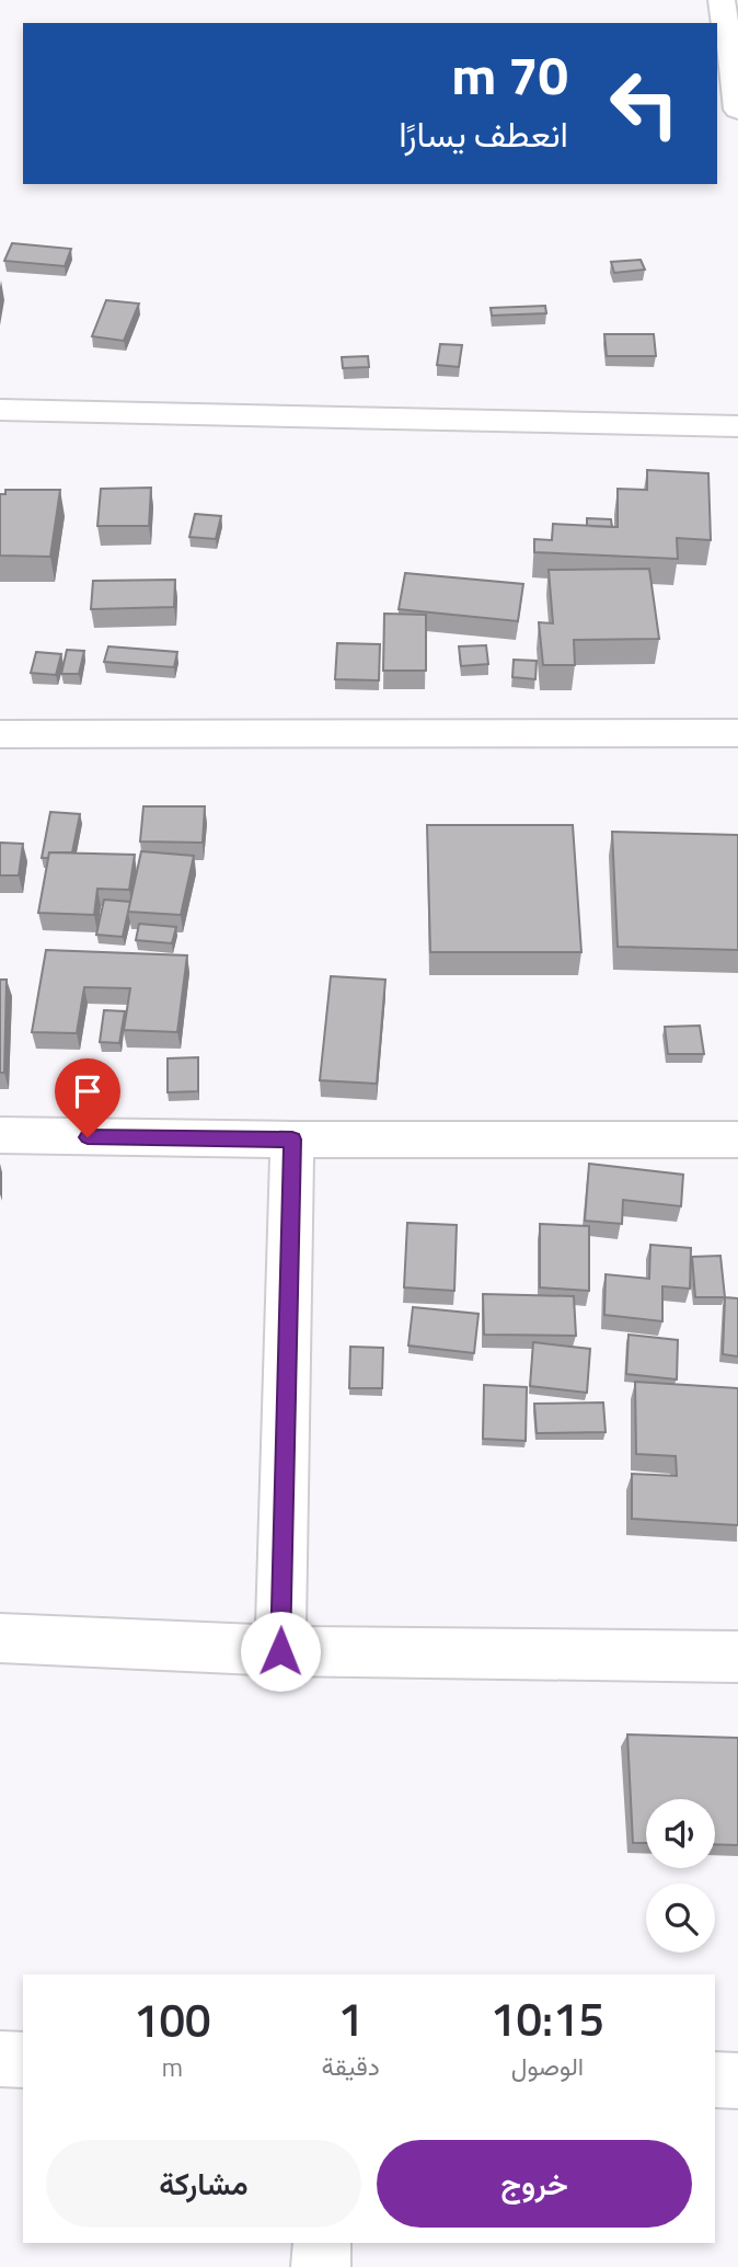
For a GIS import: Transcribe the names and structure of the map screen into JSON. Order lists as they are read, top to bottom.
{
  "page": {
    "turn": ["70 m", "انعطف يسارًا"],
    "eta": [
      "10:15",
      "الوصول",
      "1",
      "دقيقة",
      "100",
      "m"
    ],
    "buttons": ["خروج", "مشاركة"]
  }
}
